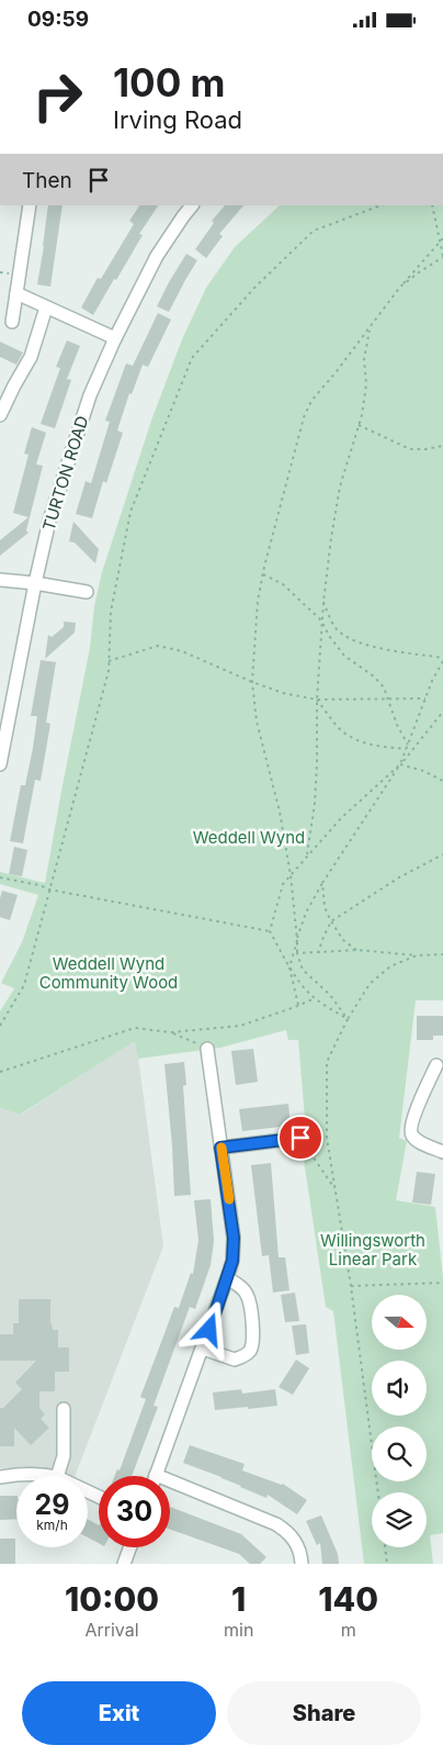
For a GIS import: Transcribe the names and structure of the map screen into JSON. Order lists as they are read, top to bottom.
{
  "streets": {
    "street": ["TURTON ROAD"]
  },
  "parks": ["Weddell Wynd", "Weddell Wynd Community Wood", "Willingsworth Linear Park"],
  "north": "right",
  "page": {
    "status": "09:59",
    "turn": ["100 m", "Irving Road"],
    "then": "Then",
    "speed": "29 km/h",
    "limit": "30",
    "eta": [
      "10:00",
      "Arrival",
      "1",
      "min",
      "140",
      "m"
    ],
    "buttons": ["Exit", "Share"]
  }
}
